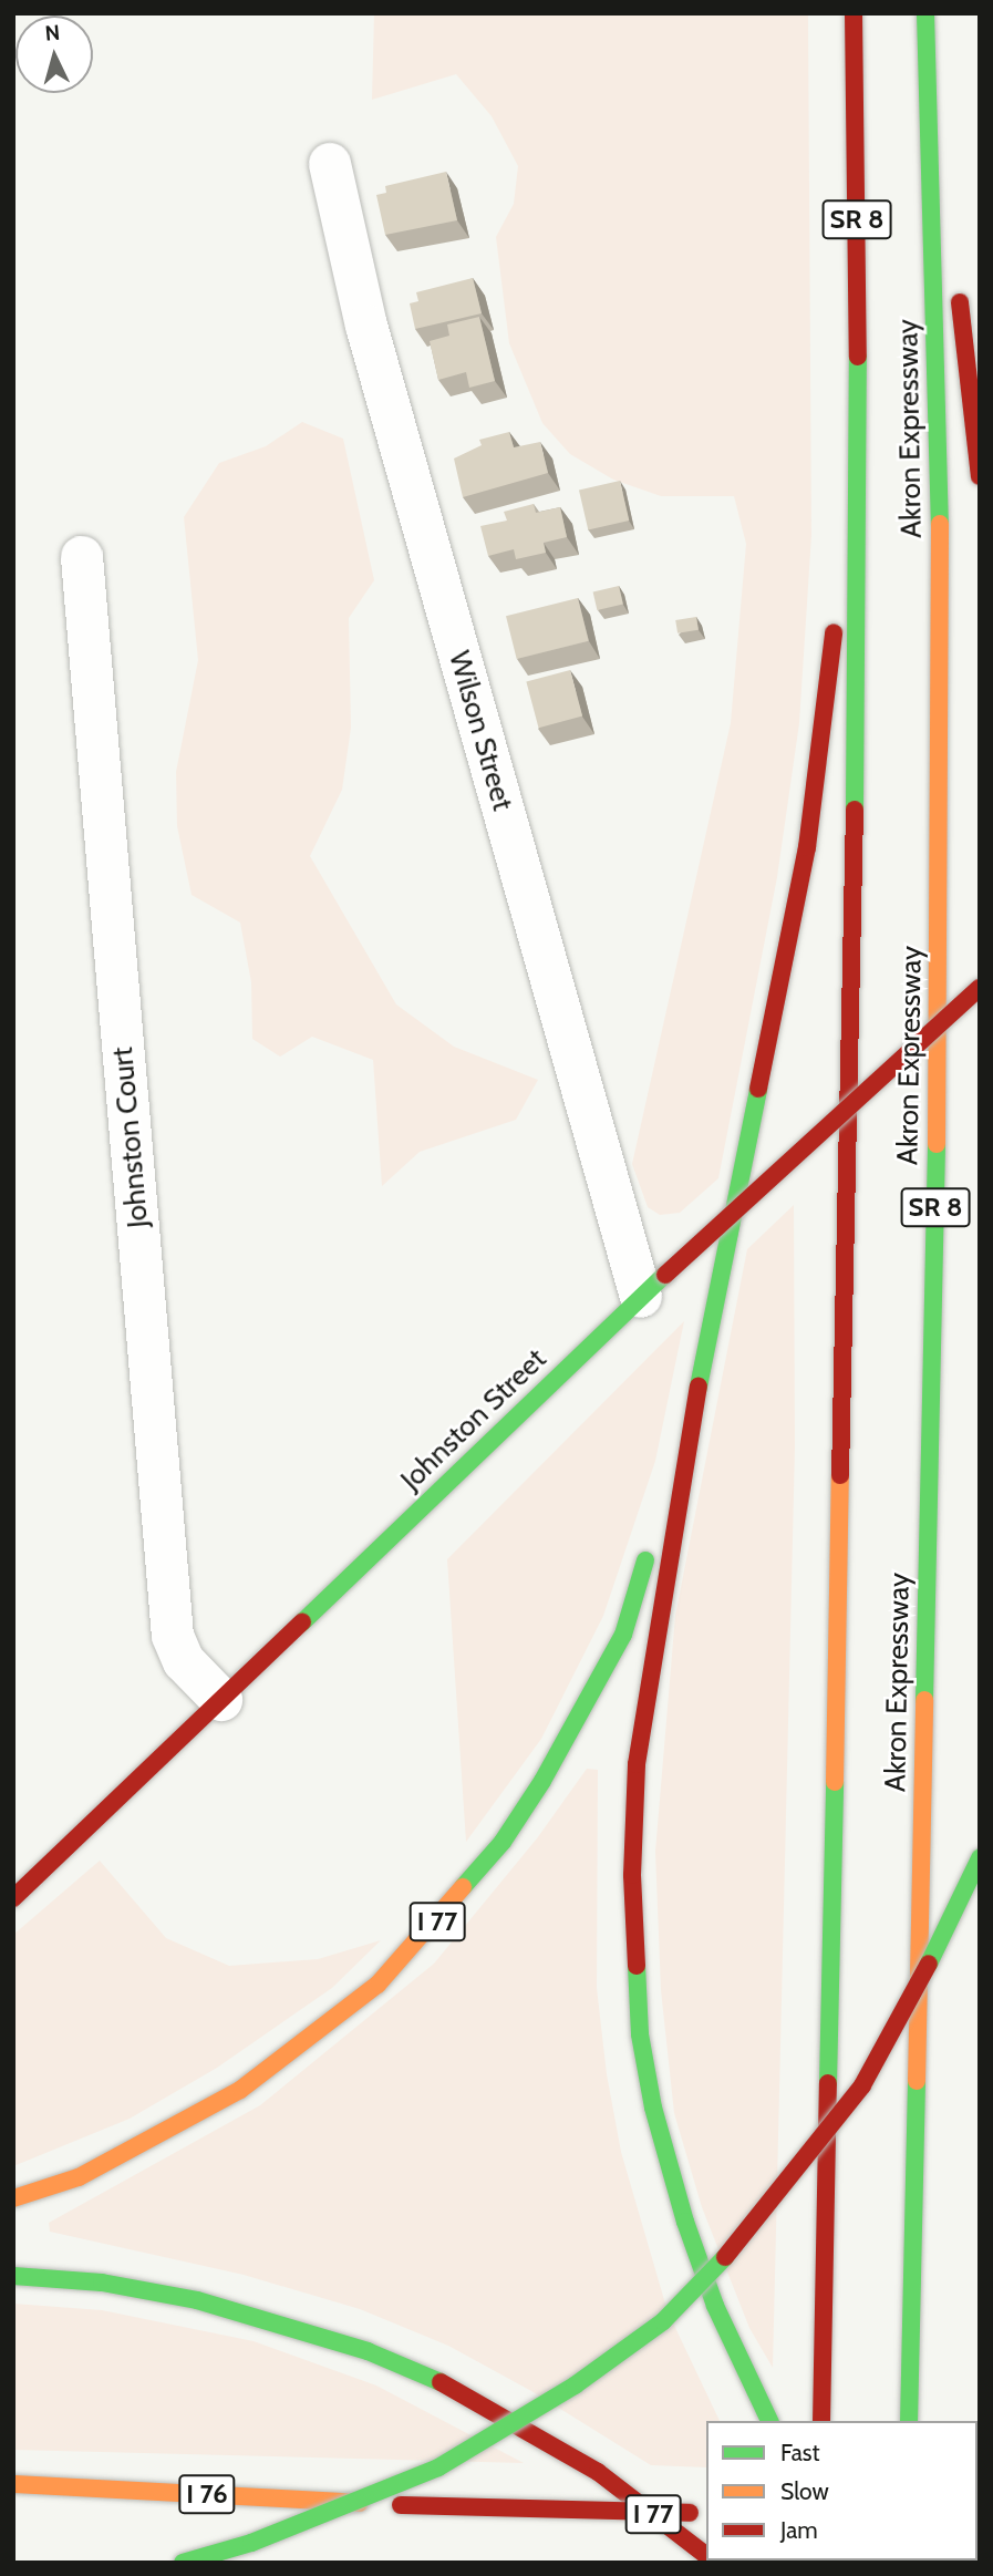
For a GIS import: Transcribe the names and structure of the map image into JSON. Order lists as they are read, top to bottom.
{
  "streets": {
    "main road": [
      "SR 8",
      "Akron Expressway",
      "Johnston Street",
      "I 77",
      "I 76"
    ],
    "street": ["Wilson Street", "Johnston Court"]
  },
  "crossings": [
    ["Wilson Street", "Johnston Street"],
    ["Johnston Court", "Johnston Street"]
  ],
  "legend": ["Fast", "Slow", "Jam"],
  "north": "top"
}
